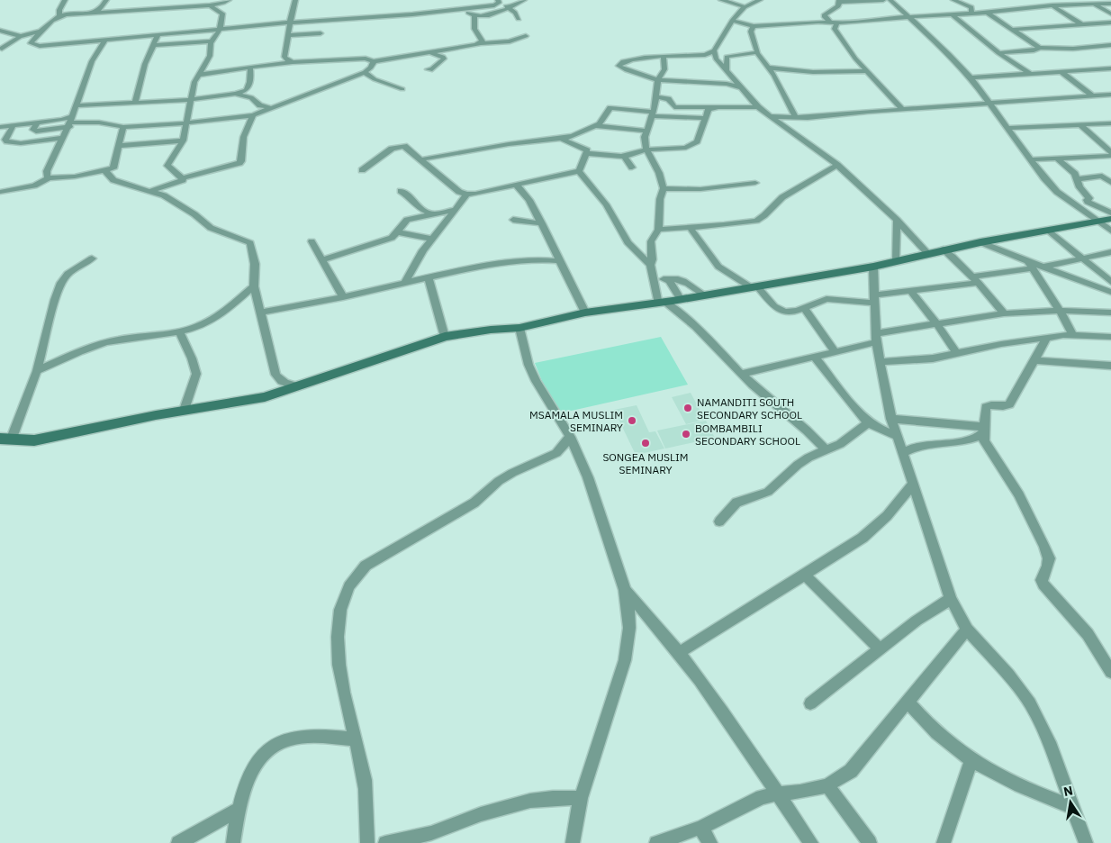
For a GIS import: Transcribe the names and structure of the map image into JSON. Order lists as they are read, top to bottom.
{
  "places": [
    "NAMANDITI SOUTH SECONDARY SCHOOL",
    "MSAMALA MUSLIM SEMINARY",
    "BOMBAMBILI SECONDARY SCHOOL",
    "SONGEA MUSLIM SEMINARY"
  ],
  "north": "top"
}
